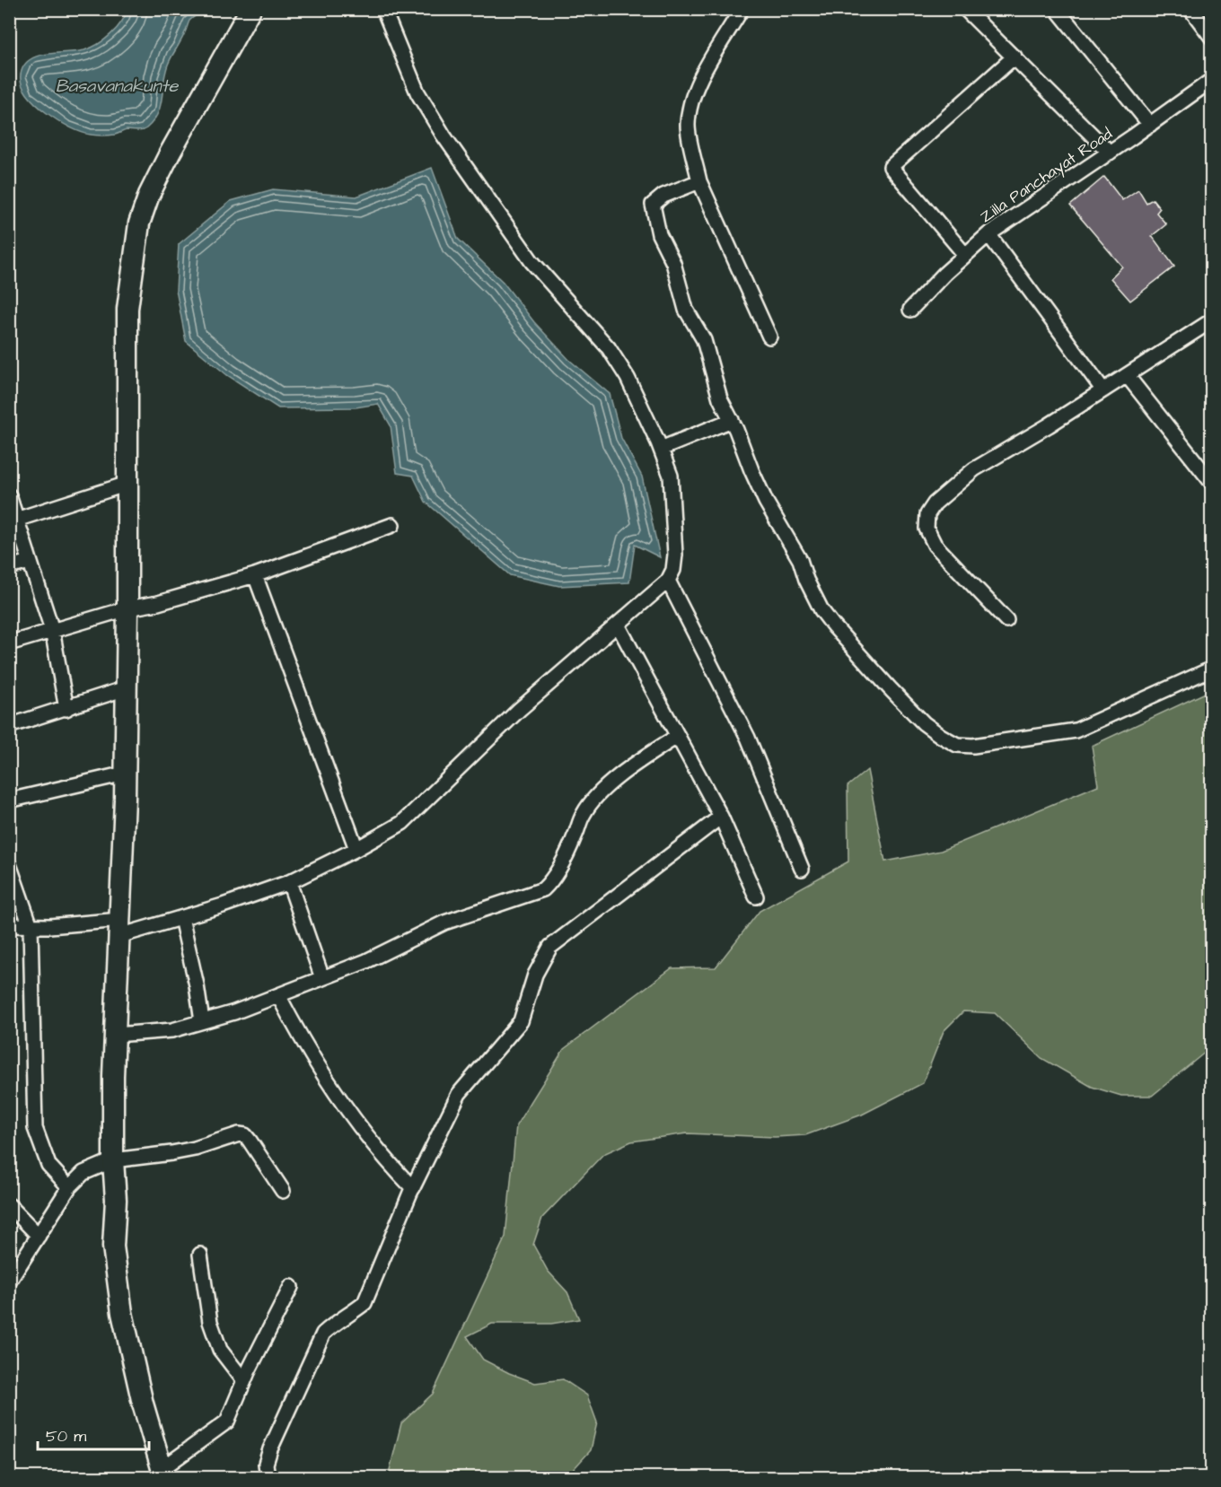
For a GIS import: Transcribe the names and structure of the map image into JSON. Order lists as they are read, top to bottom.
{
  "streets": {
    "street": ["Zilla Panchayat Road"]
  },
  "water": ["Basavanakunte"],
  "scale_bar": "50 m"
}
